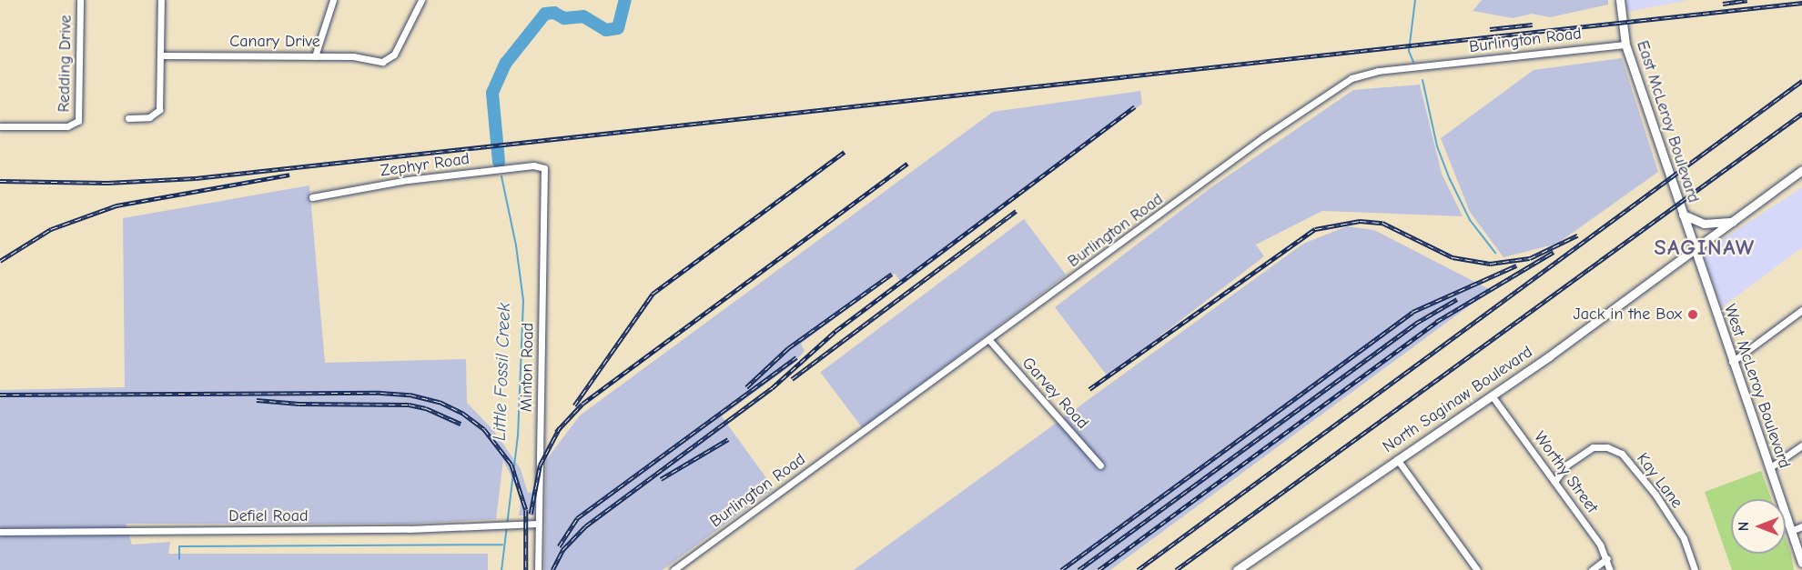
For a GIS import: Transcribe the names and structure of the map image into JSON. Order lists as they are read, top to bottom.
{
  "streets": {
    "main road": ["East McLeroy Boulevard", "West McLeroy Boulevard", "North Saginaw Boulevard"],
    "street": [
      "Burlington Road",
      "Canary Drive",
      "Redding Drive",
      "Zephyr Road",
      "Minton Road",
      "Garvey Road",
      "Worthy Street",
      "Kay Lane",
      "Defiel Road"
    ]
  },
  "crossings": [
    ["Burlington Road", "East McLeroy Boulevard"],
    ["Burlington Road", "Garvey Road"],
    ["East McLeroy Boulevard", "West McLeroy Boulevard"],
    ["East McLeroy Boulevard", "North Saginaw Boulevard"],
    ["Zephyr Road", "Minton Road"],
    ["Minton Road", "Defiel Road"],
    ["West McLeroy Boulevard", "North Saginaw Boulevard"],
    ["North Saginaw Boulevard", "Worthy Street"],
    ["Worthy Street", "Kay Lane"]
  ],
  "districts": ["SAGINAW"],
  "water": ["Little Fossil Creek"],
  "places": ["Jack in the Box"],
  "north": "left"
}
